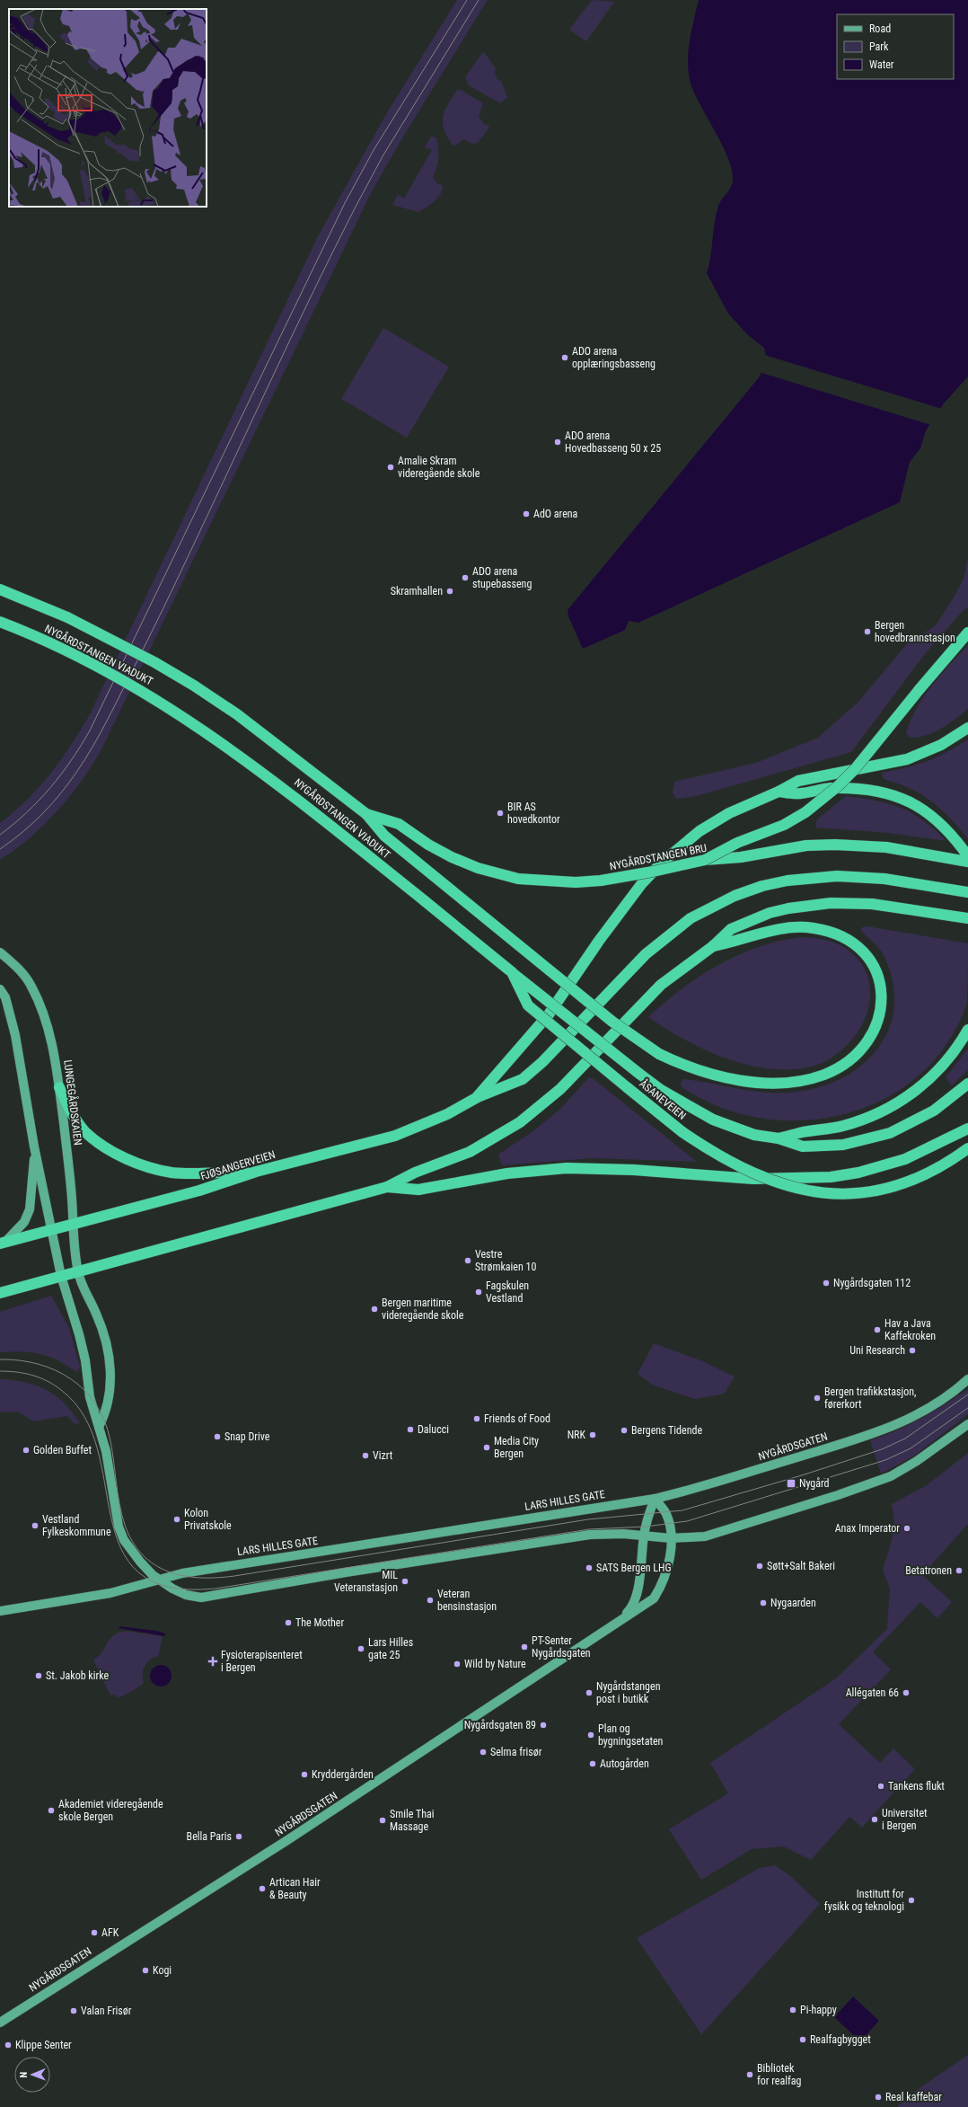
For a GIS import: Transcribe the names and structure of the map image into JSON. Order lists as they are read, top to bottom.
{
  "streets": {
    "highway": [
      "NYGÅRDSTANGEN VIADUKT",
      "NYGÅRDSTANGEN BRU",
      "ÅSANEVEIEN",
      "FJØSANGERVEIEN"
    ],
    "main road": ["LUNGEGÅRDSKAIEN", "NYGÅRDSGATEN", "LARS HILLES GATE"]
  },
  "crossings": [
    ["NYGÅRDSTANGEN VIADUKT", "NYGÅRDSTANGEN BRU"],
    ["NYGÅRDSTANGEN VIADUKT", "ÅSANEVEIEN"],
    ["LUNGEGÅRDSKAIEN", "FJØSANGERVEIEN"],
    ["NYGÅRDSGATEN", "LARS HILLES GATE"]
  ],
  "places": {
    "other": [
      "ADO arena opplæringsbasseng",
      "ADO arena Hovedbasseng 50 x 25",
      "Amalie Skram videregående skole",
      "AdO arena",
      "ADO arena stupebasseng",
      "Skramhallen",
      "Bergen hovedbrannstasjon",
      "BIR AS hovedkontor",
      "Vestre Strømkaien 10",
      "Nygårdsgaten 112",
      "Fagskulen Vestland",
      "Bergen maritime videregående skole",
      "Hav a Java Kaffekroken",
      "Uni Research",
      "Bergen trafikkstasjon, førerkort",
      "Friends of Food",
      "Dalucci",
      "Bergens Tidende",
      "NRK",
      "Snap Drive",
      "Media City Bergen",
      "Golden Buffet",
      "Vizrt",
      "Kolon Privatskole",
      "Vestland Fylkeskommune",
      "Anax Imperator",
      "Søtt+Salt Bakeri",
      "SATS Bergen LHG",
      "Betatronen",
      "MIL Veteranstasjon",
      "Veteran bensinstasjon",
      "Nygaarden",
      "The Mother",
      "PT-Senter Nygårdsgaten",
      "Lars Hilles gate 25",
      "Wild by Nature",
      "St. Jakob kirke",
      "Nygårdstangen post i butikk",
      "Allégaten 66",
      "Nygårdsgaten 89",
      "Plan og bygningsetaten",
      "Selma frisør",
      "Autogården",
      "Kryddergården",
      "Tankens flukt",
      "Akademiet videregående skole Bergen",
      "Universitet i Bergen",
      "Smile Thai Massage",
      "Bella Paris",
      "Artican Hair & Beauty",
      "Institutt for fysikk og teknologi",
      "AFK",
      "Kogi",
      "Pi-happy",
      "Valan Frisør",
      "Realfagbygget",
      "Klippe Senter",
      "Bibliotek for realfag",
      "Real kaffebar"
    ],
    "transit": ["Nygård"],
    "health": ["Fysioterapisenteret i Bergen"]
  },
  "legend": ["Road", "Park", "Water"],
  "north": "left"
}
